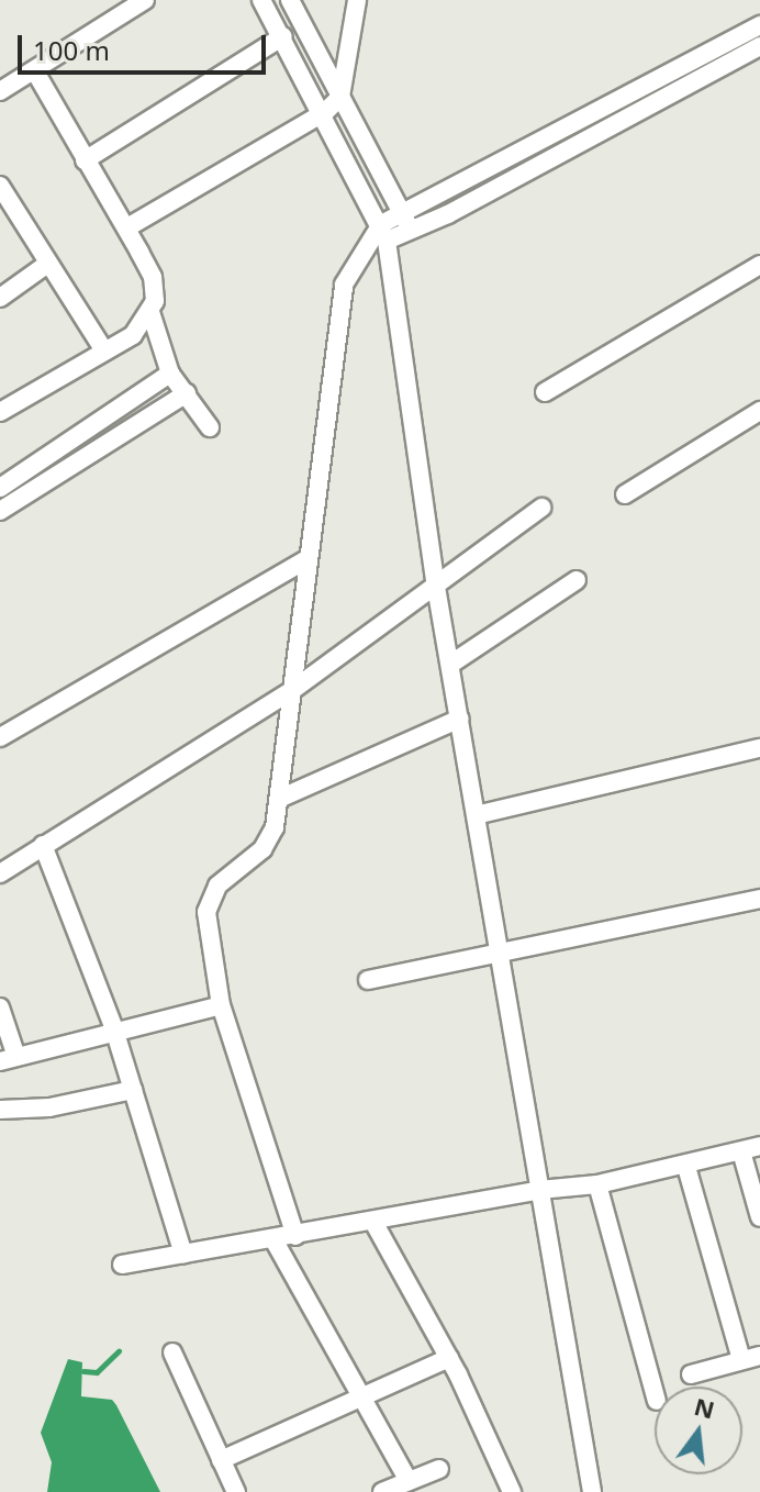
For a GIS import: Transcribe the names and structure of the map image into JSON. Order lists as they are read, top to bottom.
{
  "scale_bar": "100 m",
  "north": "top"
}
